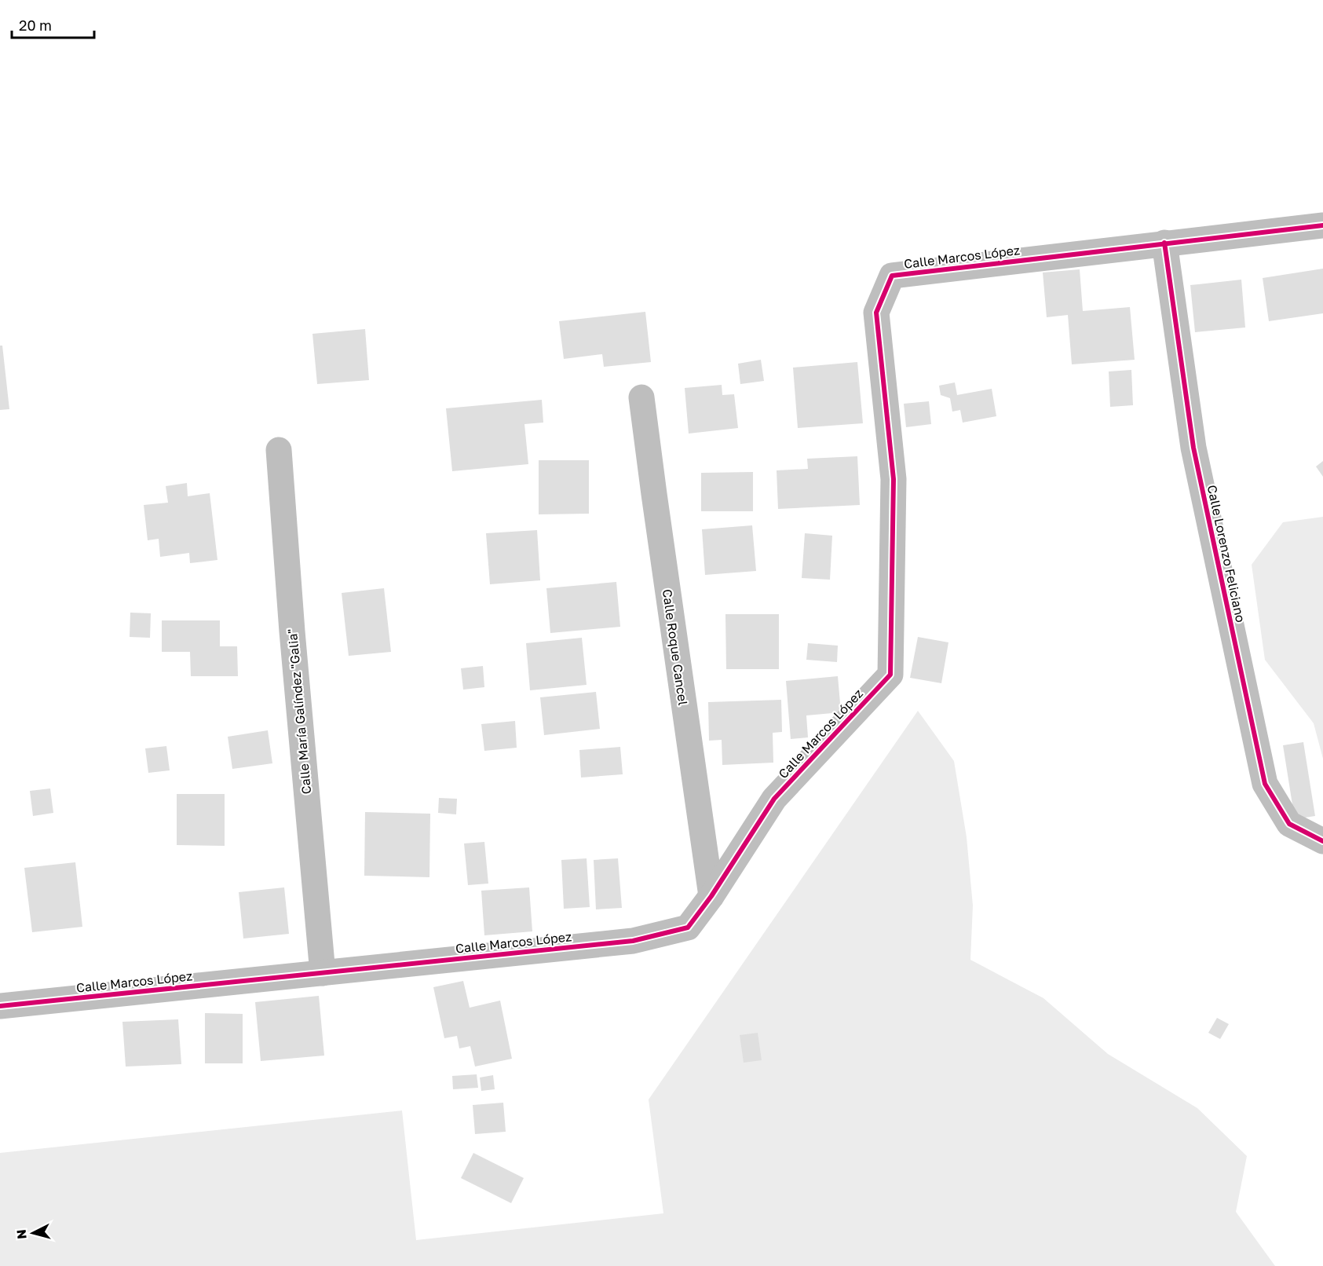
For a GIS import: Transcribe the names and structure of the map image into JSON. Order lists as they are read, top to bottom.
{
  "streets": {
    "street": [
      "Calle Marcos López",
      "Calle Lorenzo Feliciano",
      "Calle Roque Cancel",
      "Calle María Galíndez \"Galia\""
    ]
  },
  "crossings": [
    ["Calle Marcos López", "Calle Lorenzo Feliciano"],
    ["Calle Marcos López", "Calle Roque Cancel"],
    ["Calle Marcos López", "Calle María Galíndez \"Galia\""]
  ],
  "scale_bar": "20 m",
  "north": "left"
}
